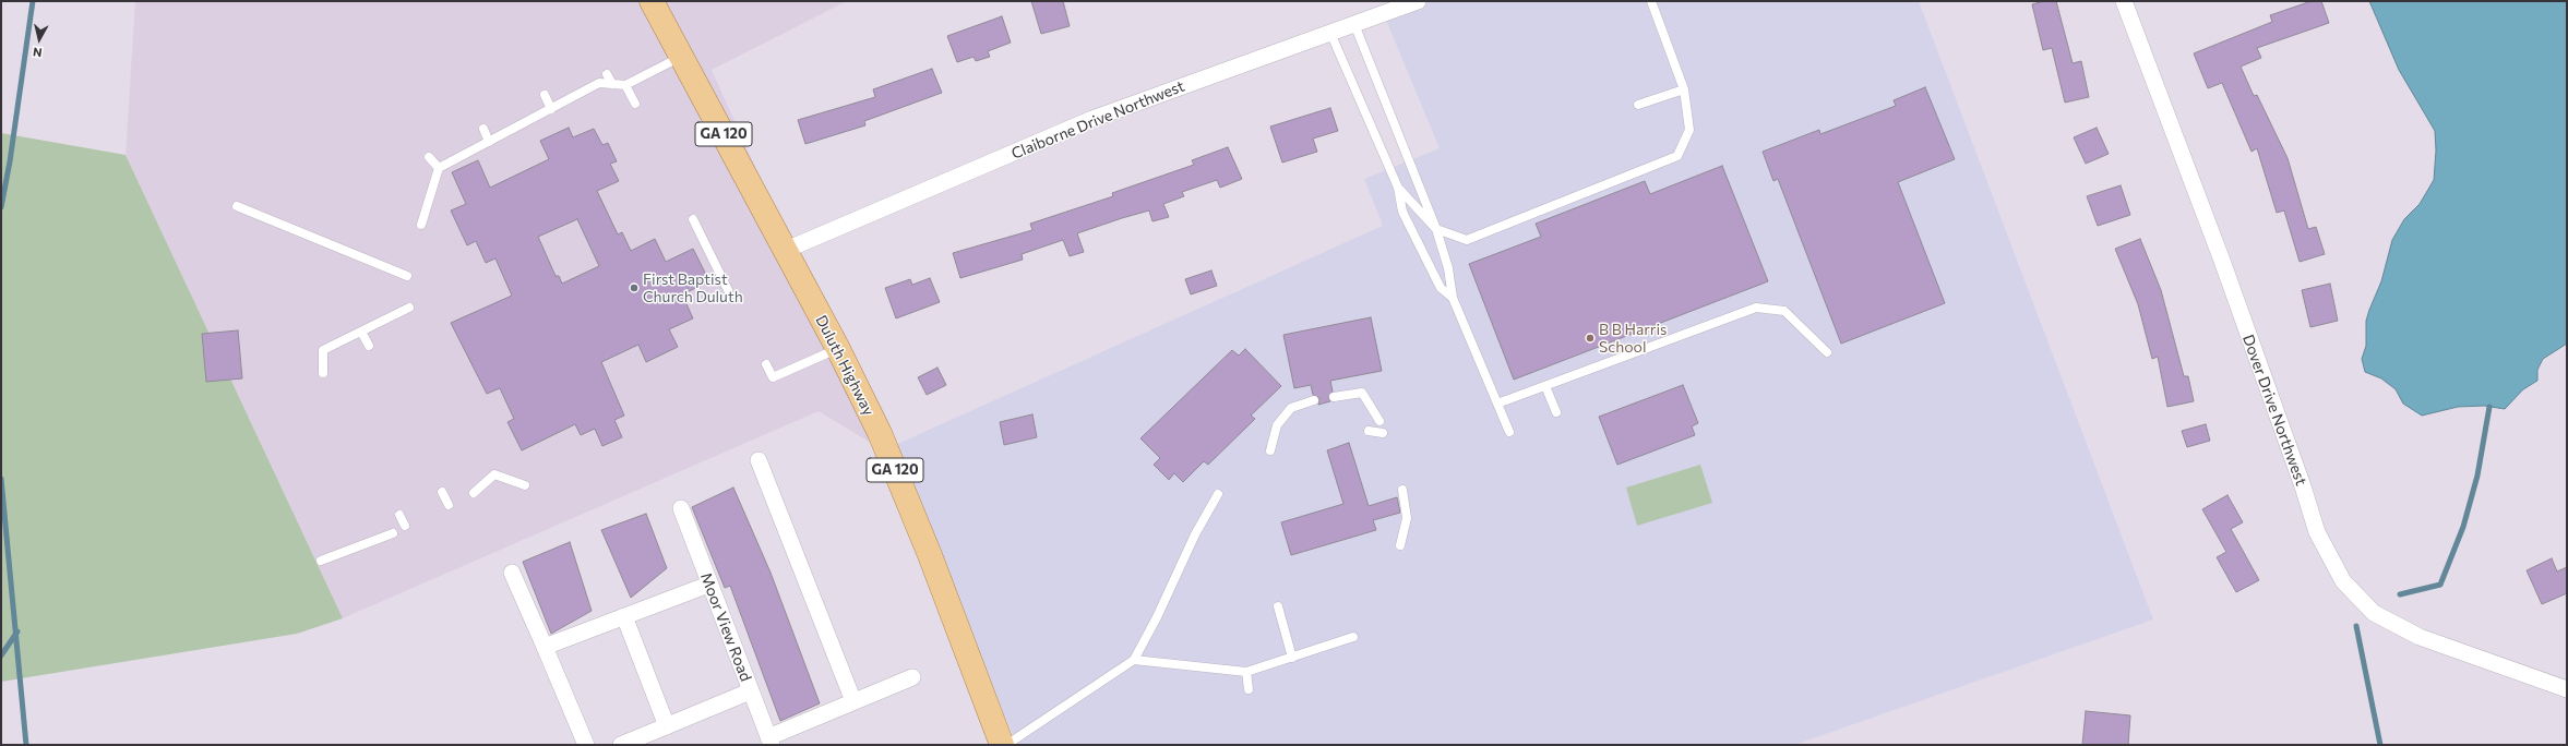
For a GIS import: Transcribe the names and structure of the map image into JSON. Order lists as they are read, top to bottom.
{
  "streets": {
    "main road": ["GA 120", "Duluth Highway"],
    "street": ["Claiborne Drive Northwest", "Dover Drive Northwest", "Moor View Road"]
  },
  "crossings": [
    ["Claiborne Drive Northwest", "Duluth Highway"]
  ],
  "places": ["First Baptist Church Duluth", "B B Harris School"],
  "north": "bottom"
}
